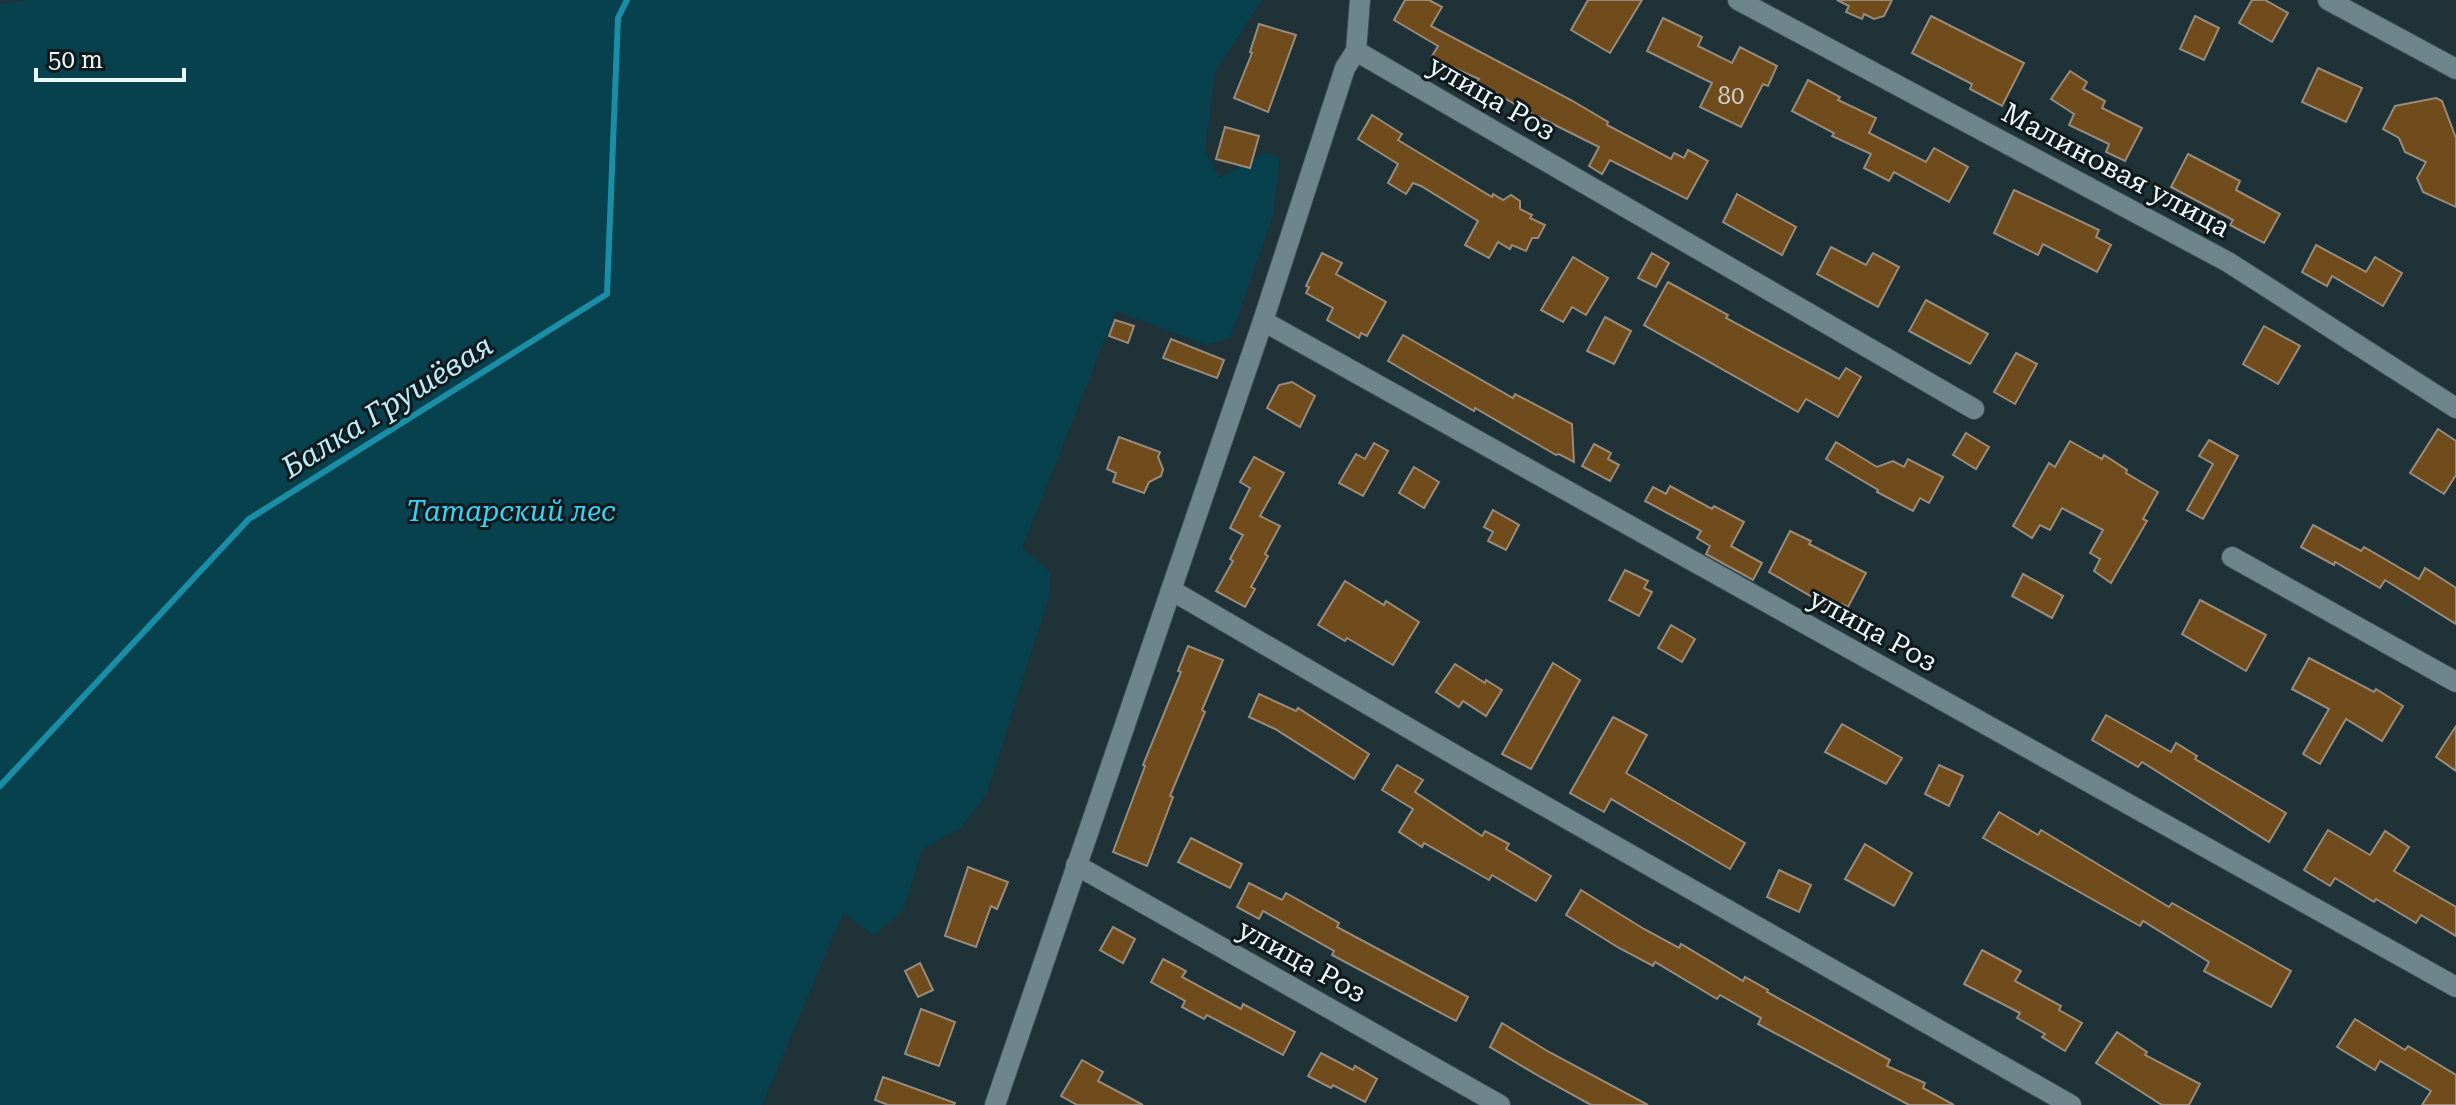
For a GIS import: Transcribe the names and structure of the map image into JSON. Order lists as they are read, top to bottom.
{
  "streets": {
    "street": ["улица Роз", "Малиновая улица"]
  },
  "water": ["Балка Грушёвая"],
  "parks": ["Татарский лес"],
  "house_numbers": ["80"],
  "scale_bar": "50 m"
}
